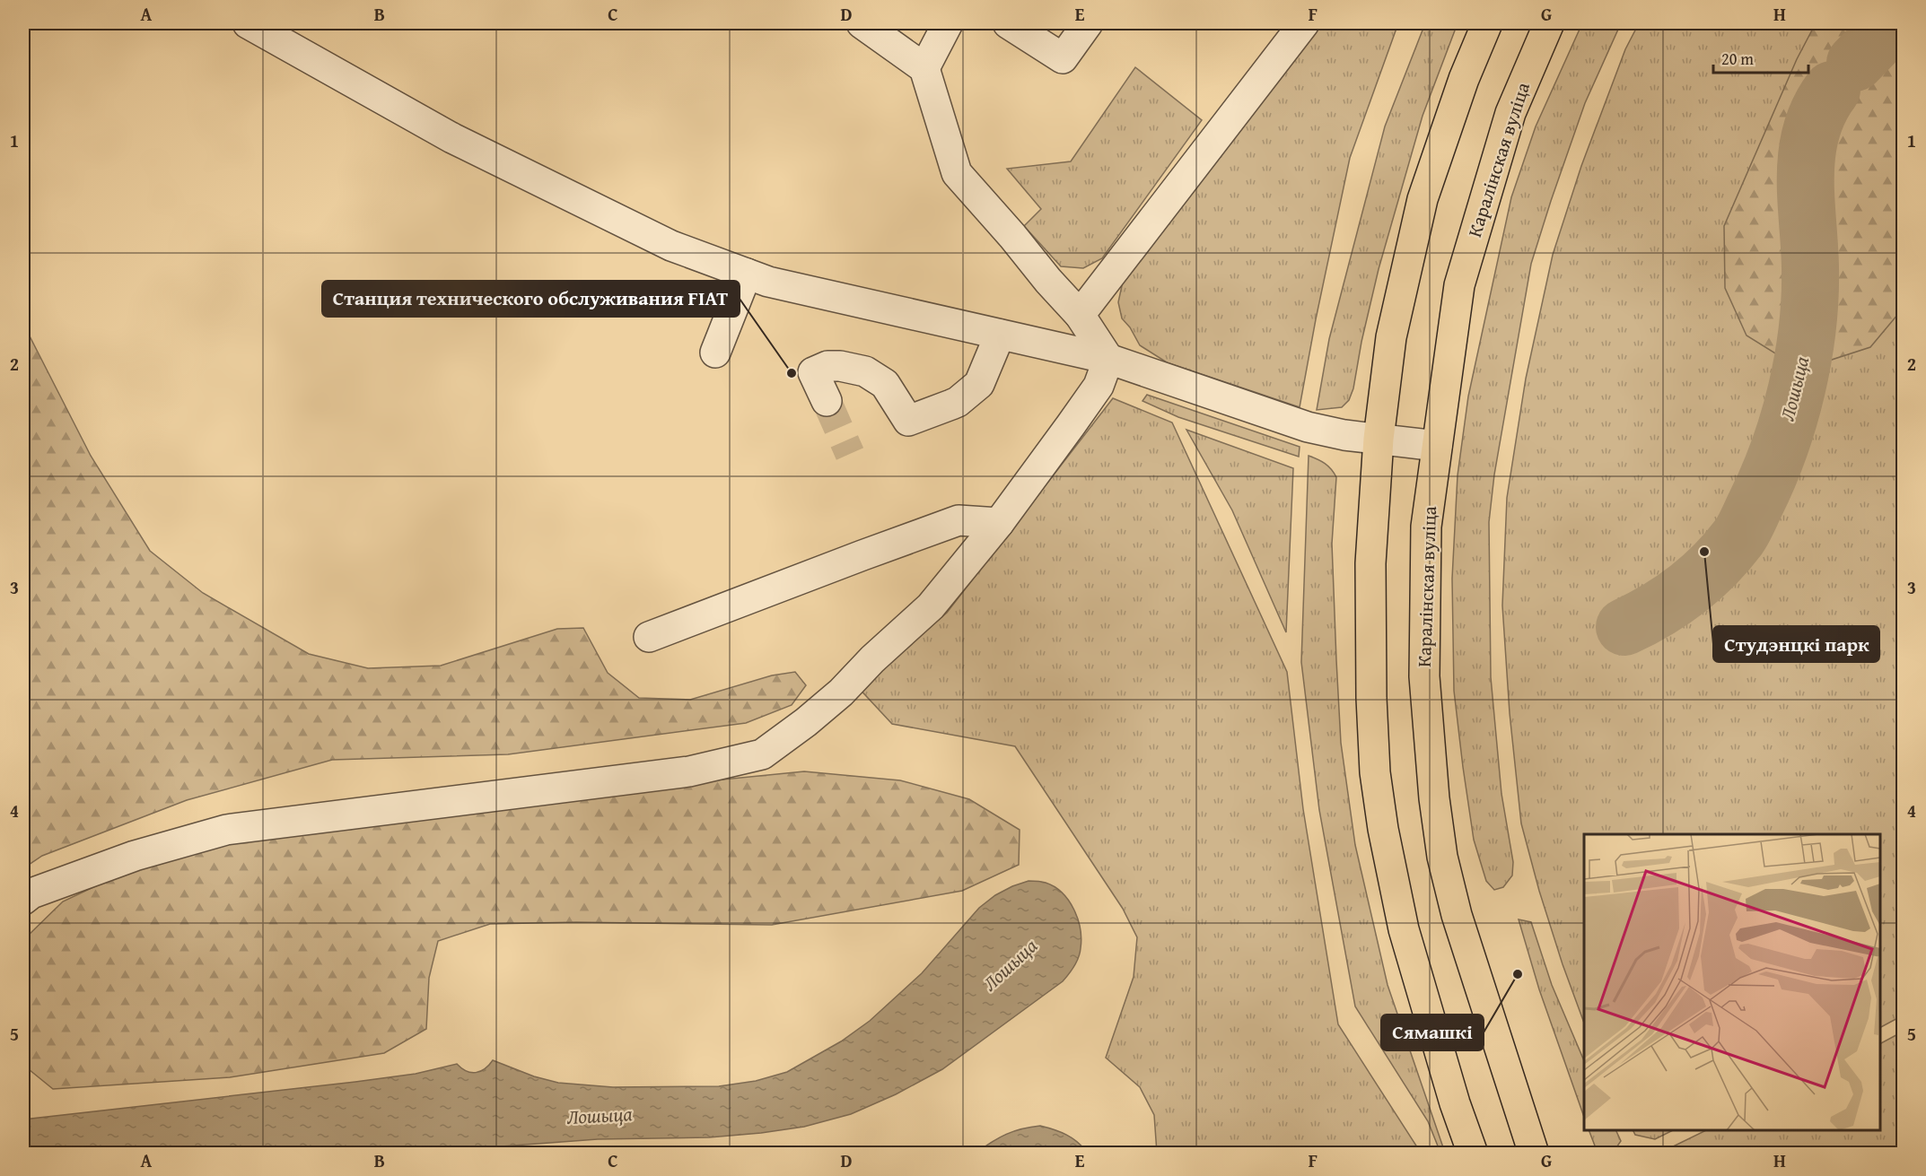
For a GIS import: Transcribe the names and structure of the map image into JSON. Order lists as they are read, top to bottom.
{
  "streets": {
    "main road": ["Каралінская вуліца"]
  },
  "water": ["Лошыца"],
  "places": ["Станция технического обслуживания FIAT", "Студэнцкі парк", "Сямашкі"],
  "scale_bar": "20 m",
  "grid": {
    "columns": [
      "A",
      "B",
      "C",
      "D",
      "E",
      "F",
      "G",
      "H"
    ],
    "rows": [
      "1",
      "2",
      "3",
      "4",
      "5"
    ]
  }
}
